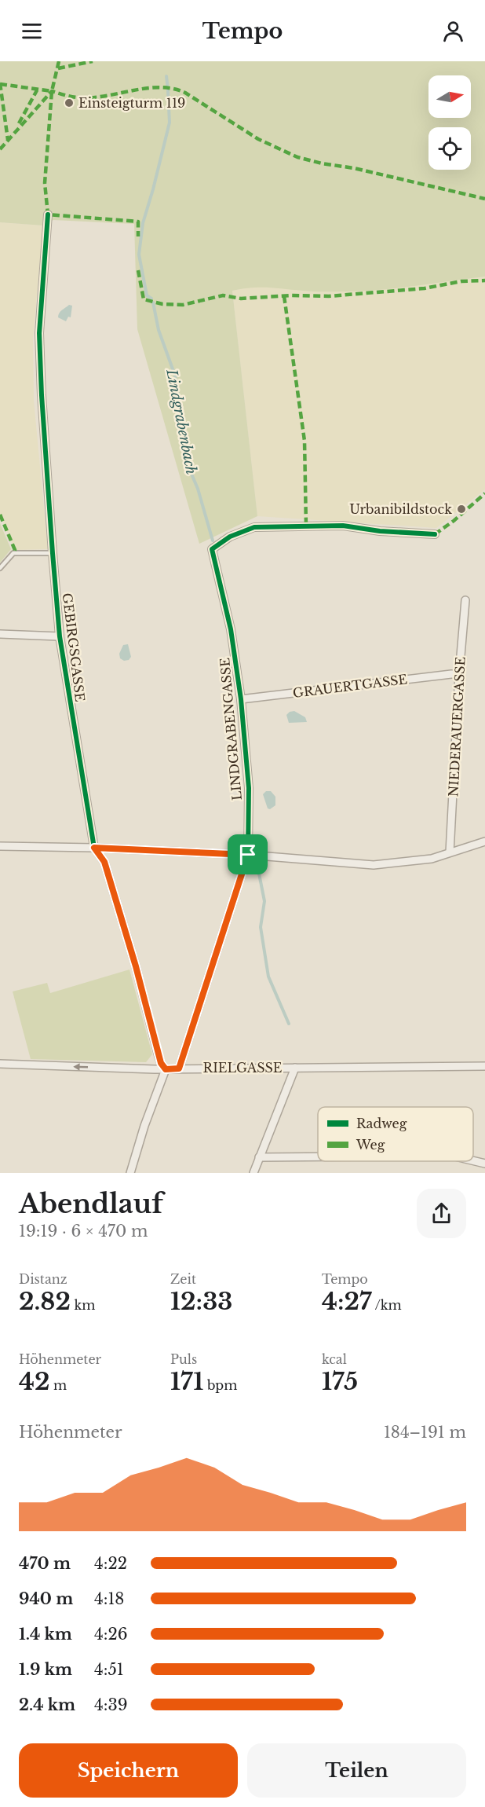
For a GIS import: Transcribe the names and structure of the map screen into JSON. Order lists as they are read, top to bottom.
{
  "streets": {
    "street": [
      "GEBIRGSGASSE",
      "GRAUERTGASSE",
      "NIEDERAUERGASSE",
      "LINDGRABENGASSE",
      "RIELGASSE"
    ]
  },
  "crossings": [
    ["GEBIRGSGASSE", "RIELGASSE"],
    ["GRAUERTGASSE", "NIEDERAUERGASSE"],
    ["GRAUERTGASSE", "LINDGRABENGASSE"],
    ["LINDGRABENGASSE", "RIELGASSE"]
  ],
  "water": ["Lindgrabenbach"],
  "places": ["Einsteigturm 119", "Urbanibildstock"],
  "legend": ["Radweg", "Weg"],
  "north": "right",
  "page": {
    "header": "Tempo",
    "heading": ["Abendlauf", "19:19 · 6 × 470 m"],
    "stats": [
      ["Distanz", "2.82 km"],
      ["Zeit", "12:33"],
      ["Tempo", "4:27 /km"],
      ["Höhenmeter", "42 m"],
      ["Puls", "171 bpm"],
      ["kcal", "175"]
    ],
    "chart": ["Höhenmeter", "184–191 m"],
    "list": [
      {
        "name": "470 m",
        "note": "4:22"
      },
      {
        "name": "940 m",
        "note": "4:18"
      },
      {
        "name": "1.4 km",
        "note": "4:26"
      },
      {
        "name": "1.9 km",
        "note": "4:51"
      },
      {
        "name": "2.4 km",
        "note": "4:39"
      }
    ],
    "buttons": ["Speichern", "Teilen"]
  }
}
